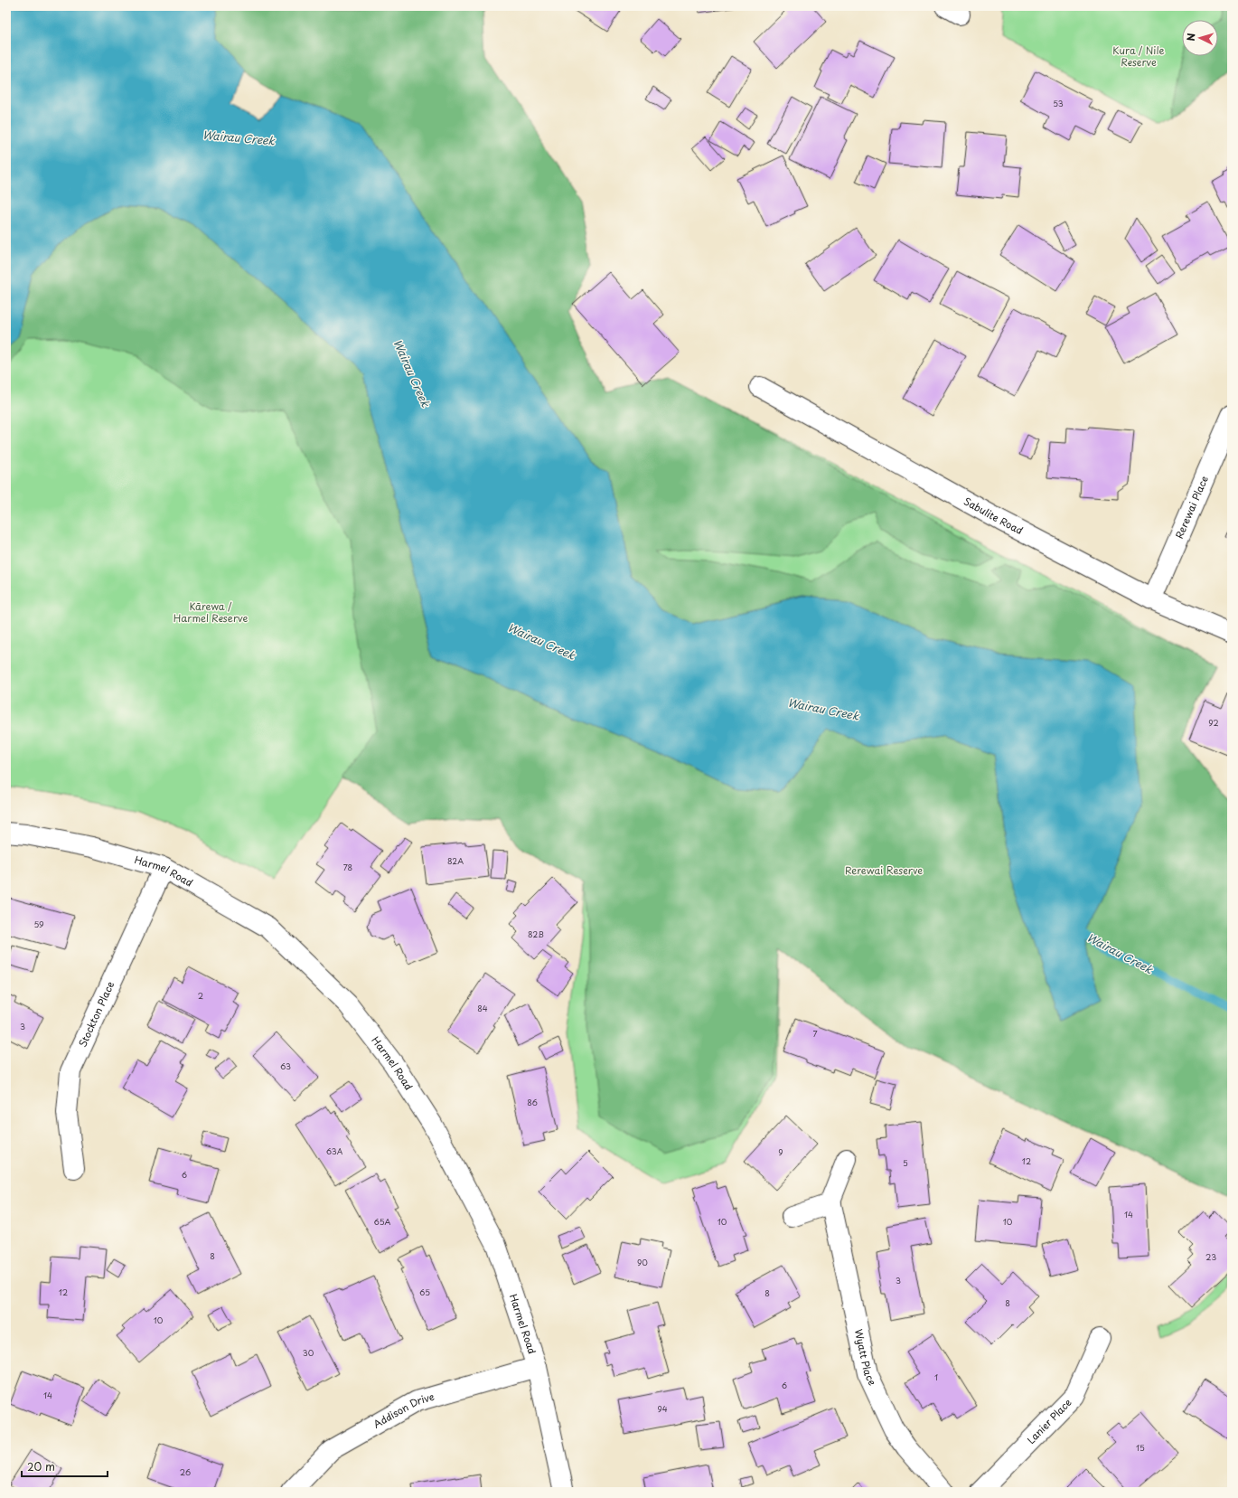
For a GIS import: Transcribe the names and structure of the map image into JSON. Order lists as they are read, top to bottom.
{
  "streets": {
    "street": [
      "Rerewai Place",
      "Sabulite Road",
      "Harmel Road",
      "Stockton Place",
      "Wyatt Place",
      "Addison Drive",
      "Lanier Place"
    ]
  },
  "crossings": [
    ["Rerewai Place", "Sabulite Road"],
    ["Harmel Road", "Stockton Place"],
    ["Harmel Road", "Addison Drive"]
  ],
  "water": ["Wairau Creek"],
  "parks": ["Kura / Nile Reserve", "Kārewa / Harmel Reserve", "Rerewai Reserve"],
  "house_numbers": [
    "53",
    "92",
    "82A",
    "78",
    "59",
    "82B",
    "2",
    "84",
    "3",
    "7",
    "63",
    "86",
    "63A",
    "9",
    "12",
    "5",
    "6",
    "14",
    "65A",
    "10",
    "10",
    "8",
    "23",
    "90",
    "3",
    "12",
    "65",
    "8",
    "8",
    "10",
    "30",
    "1",
    "6",
    "14",
    "94",
    "15",
    "26"
  ],
  "scale_bar": "20 m",
  "north": "left"
}
